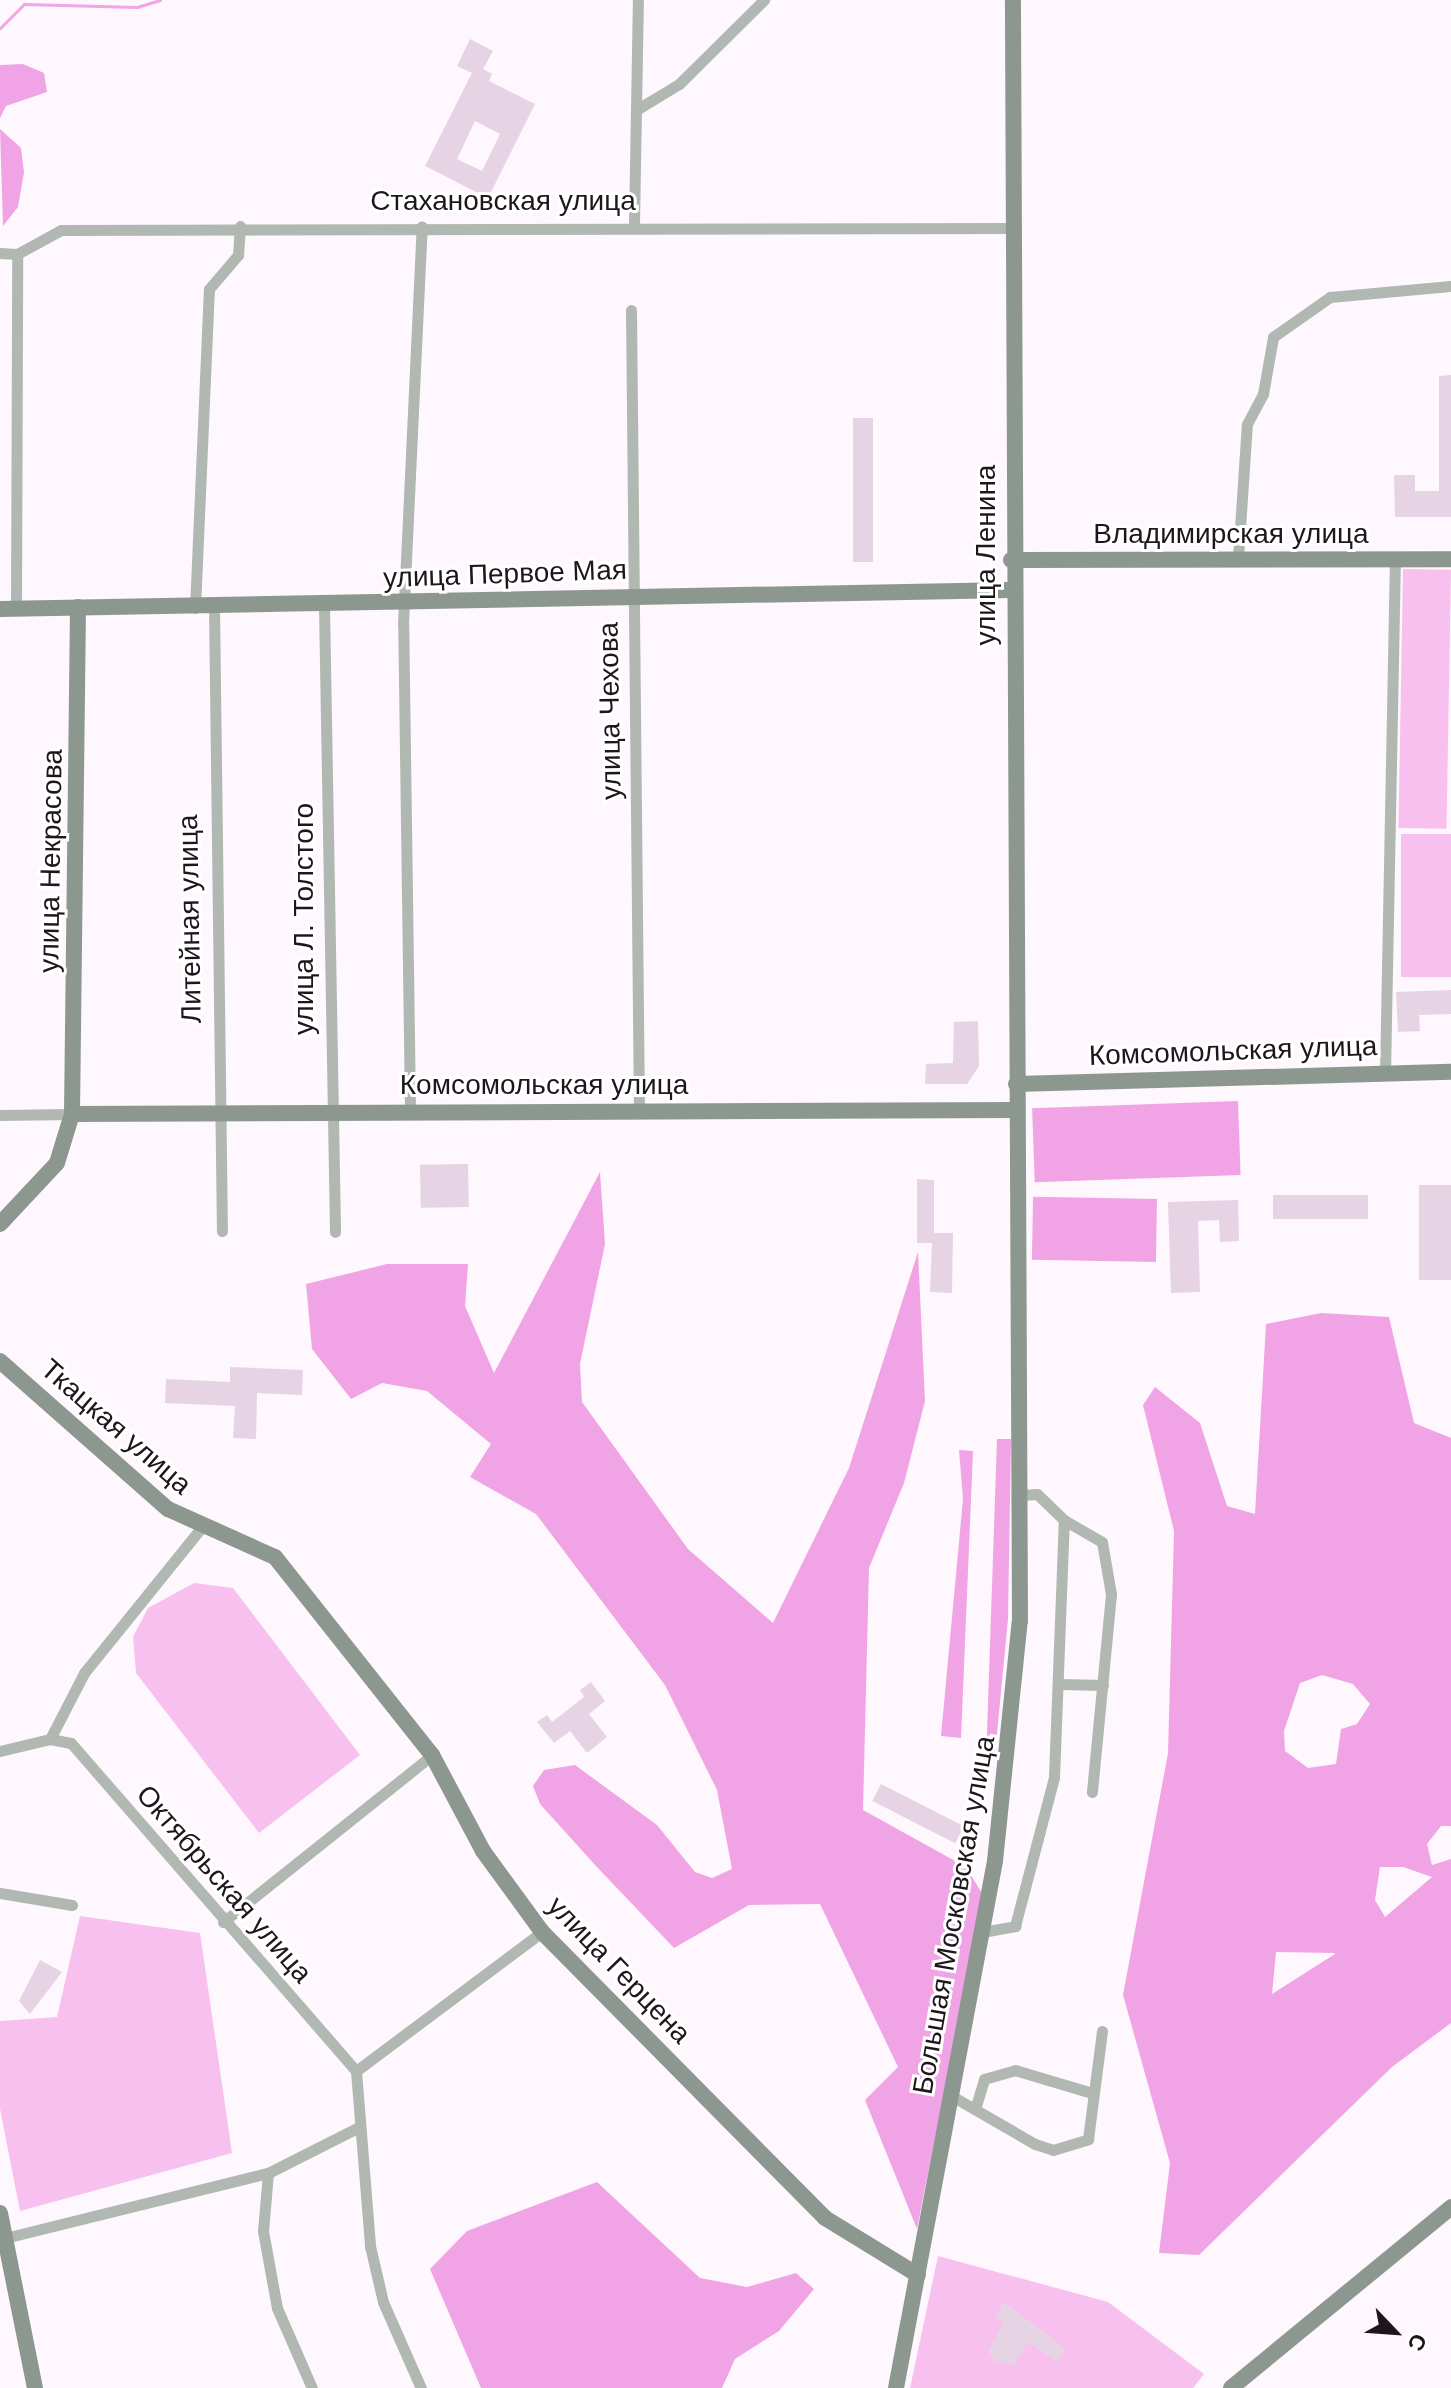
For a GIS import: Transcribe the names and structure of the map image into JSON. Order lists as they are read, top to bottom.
{
  "streets": {
    "street": [
      "Стахановская улица",
      "Владимирская улица",
      "улица Ленина",
      "улица Первое Мая",
      "улица Чехова",
      "улица Некрасова",
      "Литейная улица",
      "улица Л. Толстого",
      "Комсомольская улица",
      "Ткацкая улица",
      "Октябрьская улица",
      "Большая Московская улица",
      "улица Герцена"
    ]
  },
  "crossings": [
    ["Стахановская улица", "улица Ленина"],
    ["Владимирская улица", "улица Ленина"],
    ["улица Ленина", "улица Первое Мая"],
    ["улица Ленина", "Комсомольская улица"],
    ["улица Ленина", "Большая Московская улица"],
    ["улица Первое Мая", "улица Чехова"],
    ["улица Первое Мая", "улица Некрасова"],
    ["улица Первое Мая", "Литейная улица"],
    ["улица Первое Мая", "улица Л. Толстого"],
    ["улица Чехова", "Комсомольская улица"],
    ["улица Некрасова", "Комсомольская улица"],
    ["Литейная улица", "Комсомольская улица"],
    ["улица Л. Толстого", "Комсомольская улица"],
    ["Комсомольская улица", "Большая Московская улица"],
    ["Ткацкая улица", "улица Герцена"],
    ["Большая Московская улица", "улица Герцена"]
  ],
  "north": "bottom right"
}
